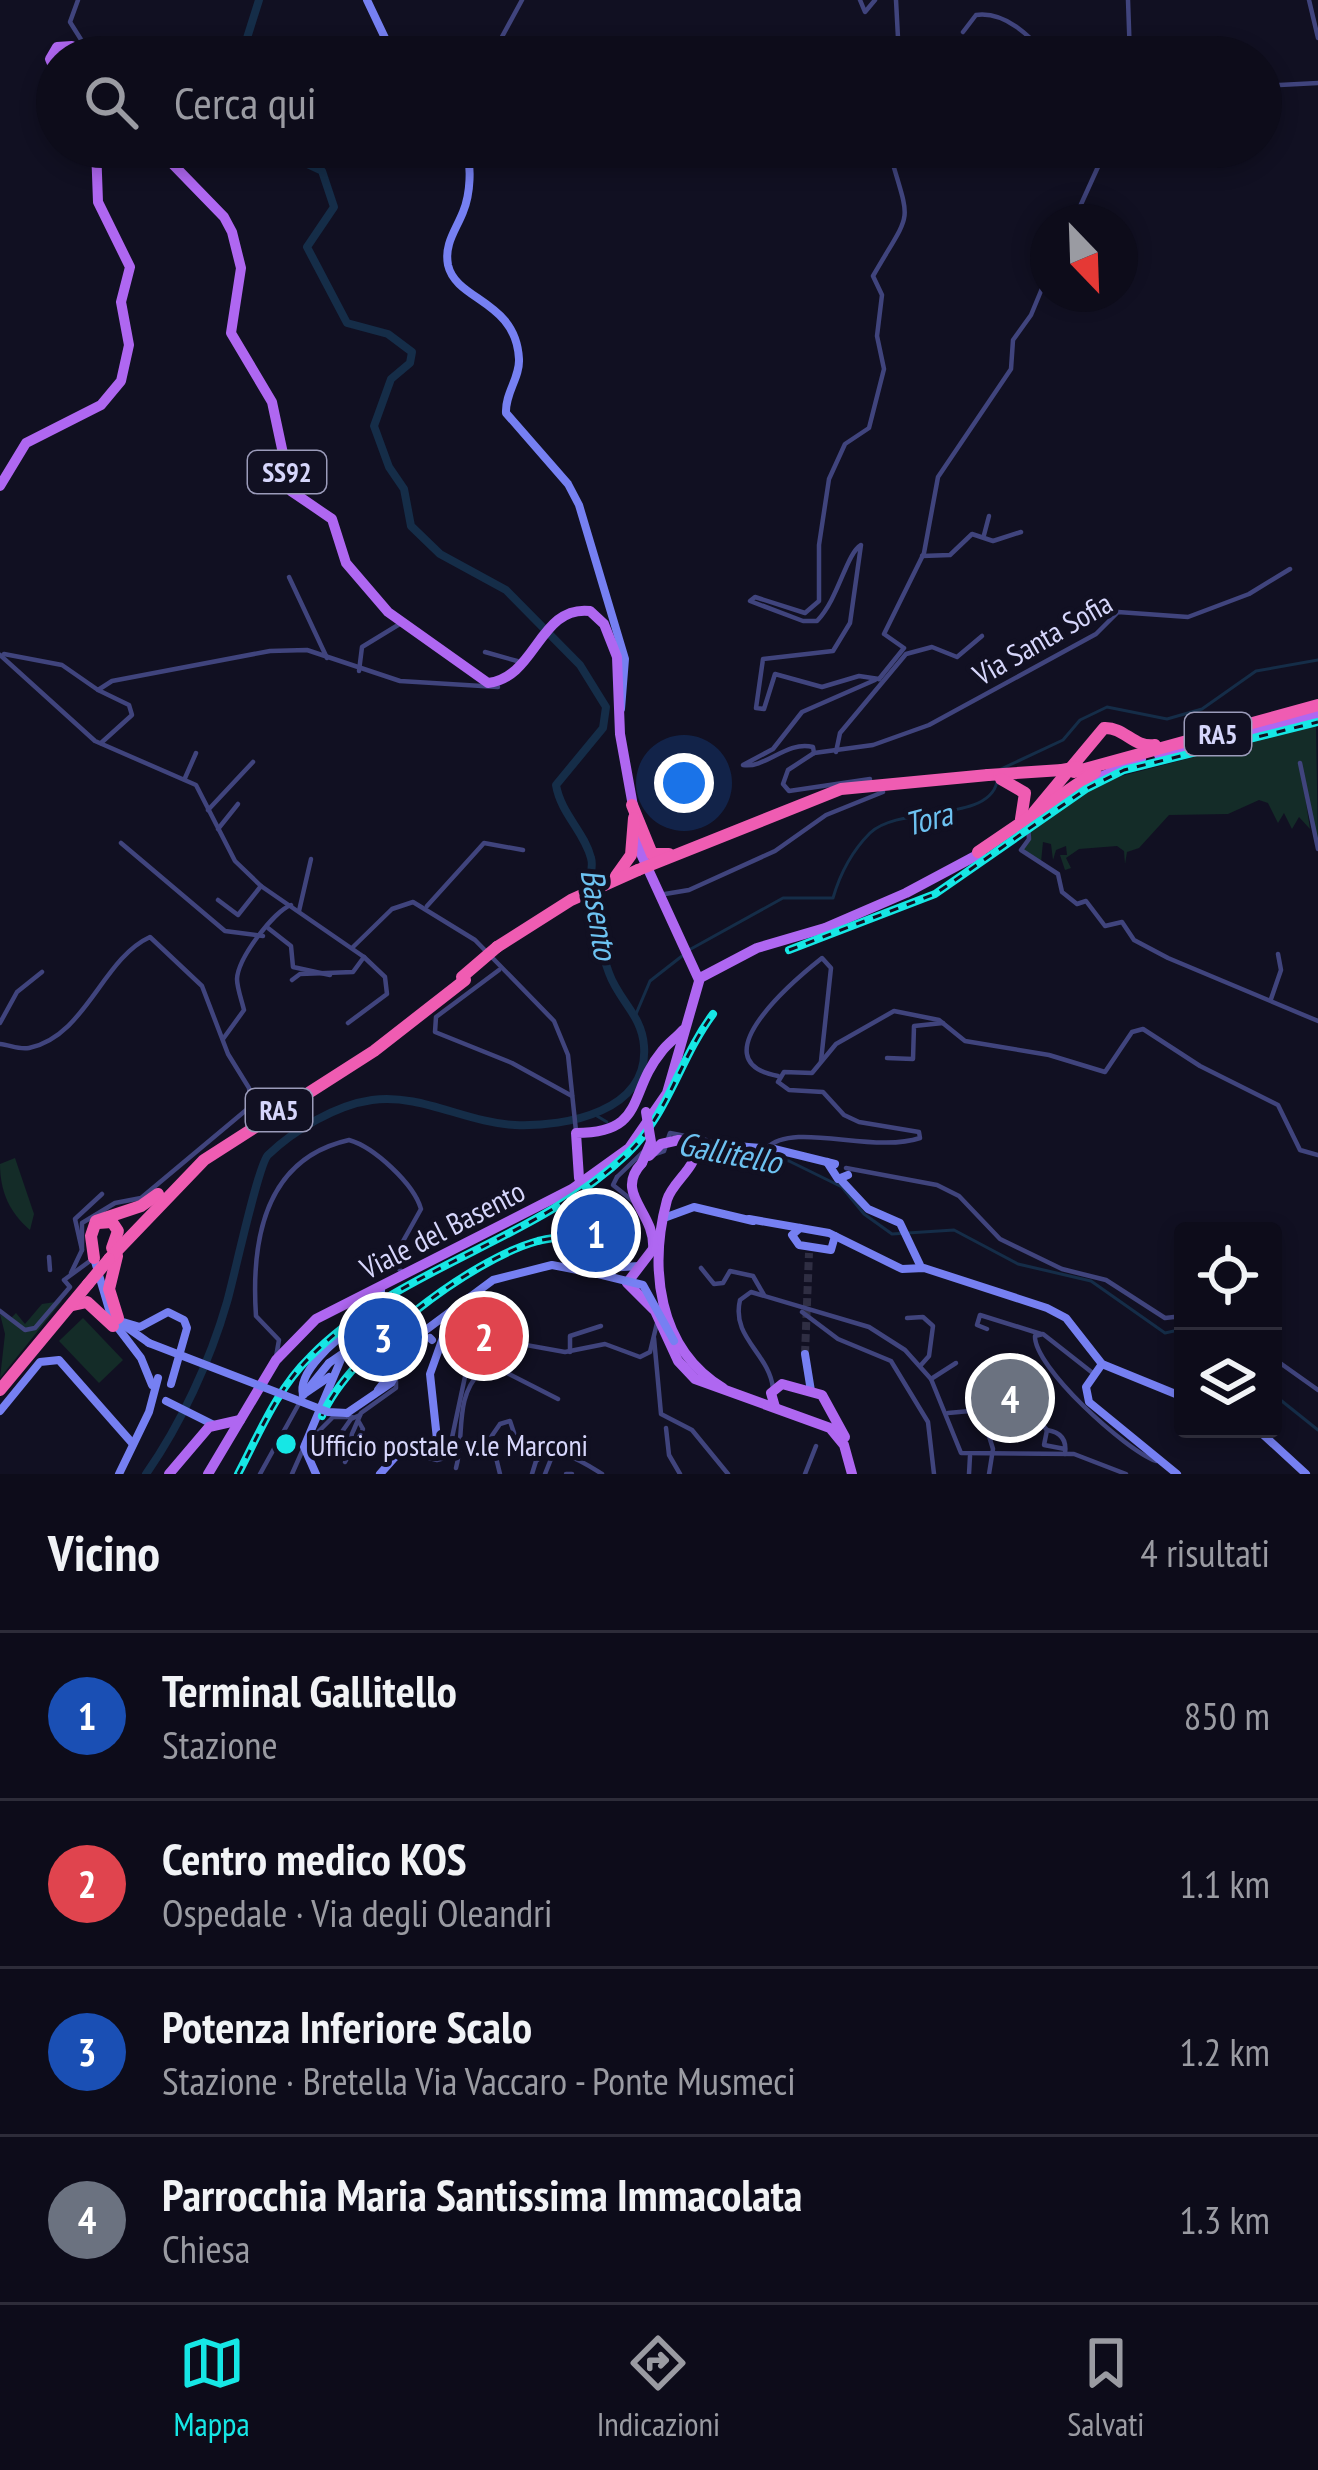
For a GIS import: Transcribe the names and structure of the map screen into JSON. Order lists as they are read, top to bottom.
{
  "streets": {
    "highway": ["RA5"],
    "main road": ["SS92", "Viale del Basento"],
    "street": ["Via Santa Sofia"]
  },
  "water": ["Tora", "Basento", "Gallitello"],
  "places": ["Ufficio postale v.le Marconi"],
  "north": "bottom right",
  "page": {
    "search": "Cerca qui",
    "pins": [
      "1",
      "2",
      "3",
      "4"
    ],
    "heading": ["Vicino", "4 risultati"],
    "list": [
      {
        "mark": "1",
        "name": "Terminal Gallitello",
        "note": "Stazione",
        "value": "850 m"
      },
      {
        "mark": "2",
        "name": "Centro medico KOS",
        "note": "Ospedale · Via degli Oleandri",
        "value": "1.1 km"
      },
      {
        "mark": "3",
        "name": "Potenza Inferiore Scalo",
        "note": "Stazione · Bretella Via Vaccaro - Ponte Musmeci",
        "value": "1.2 km"
      },
      {
        "mark": "4",
        "name": "Parrocchia Maria Santissima Immacolata",
        "note": "Chiesa",
        "value": "1.3 km"
      }
    ],
    "nav": ["Mappa", "Indicazioni", "Salvati"]
  }
}
